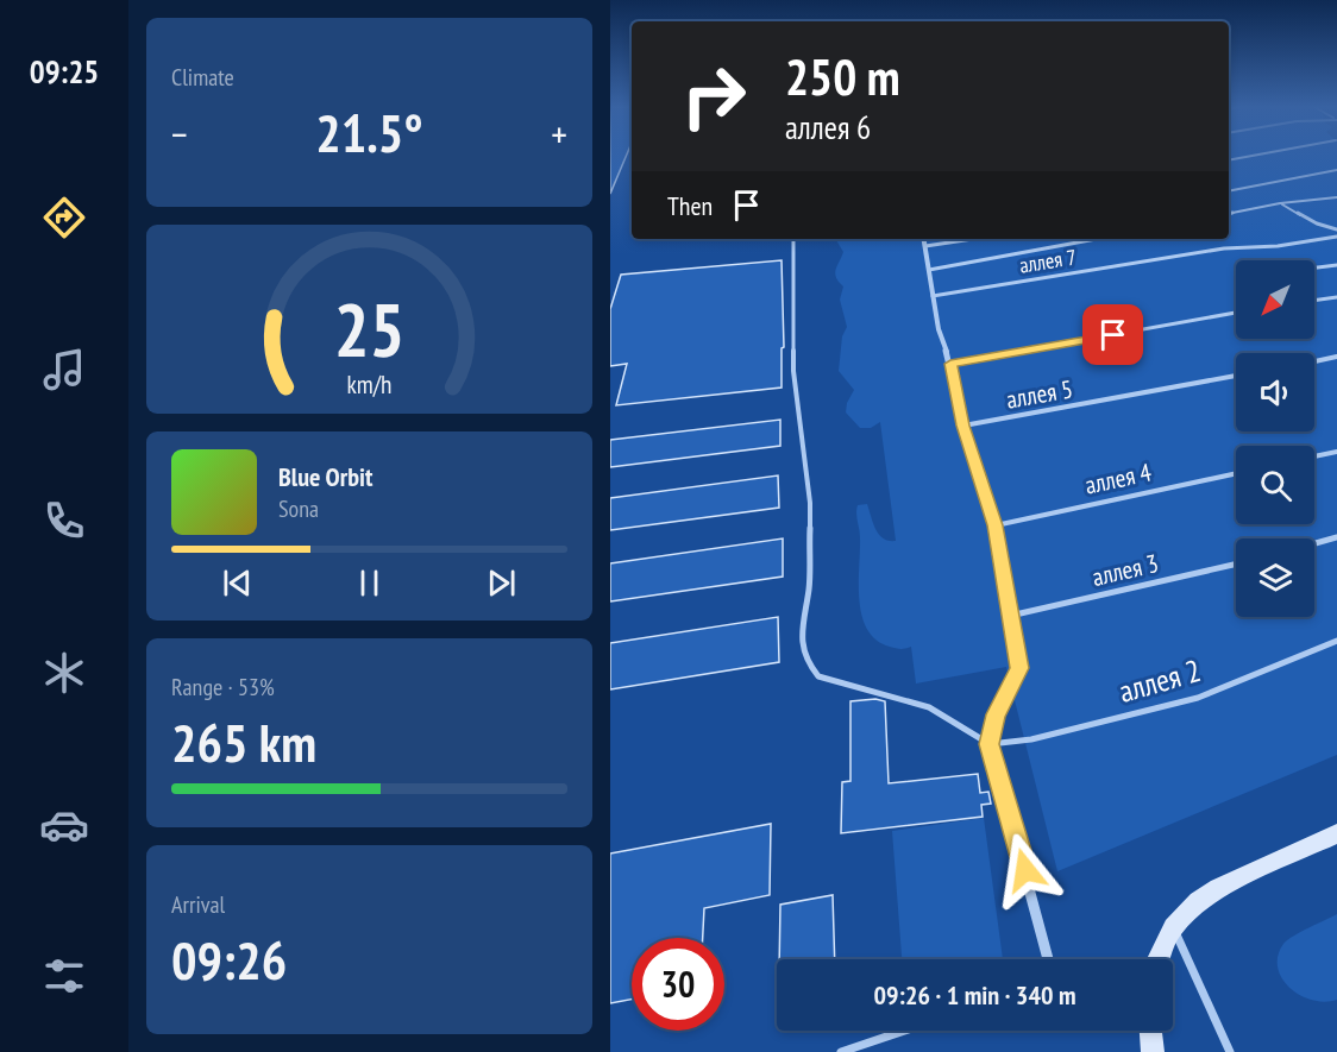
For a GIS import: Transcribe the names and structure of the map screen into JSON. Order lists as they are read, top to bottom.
{
  "streets": {
    "lane": [
      "аллея 7",
      "аллея 5",
      "аллея 4",
      "аллея 3",
      "аллея 2"
    ]
  },
  "north": "bottom left",
  "page": {
    "tabs": "09:25",
    "tile": [
      "Climate",
      ["Range · 53%", "265 km"],
      ["Arrival", "09:26"]
    ],
    "turn": ["250 m", "аллея 6"],
    "heat": ["−", "21.5°", "+"],
    "then": "Then",
    "song": ["Blue Orbit", "Sona"],
    "limit": "30",
    "trip": "09:26 · 1 min · 340 m",
    "gauge": ["25", "km/h"]
  }
}
